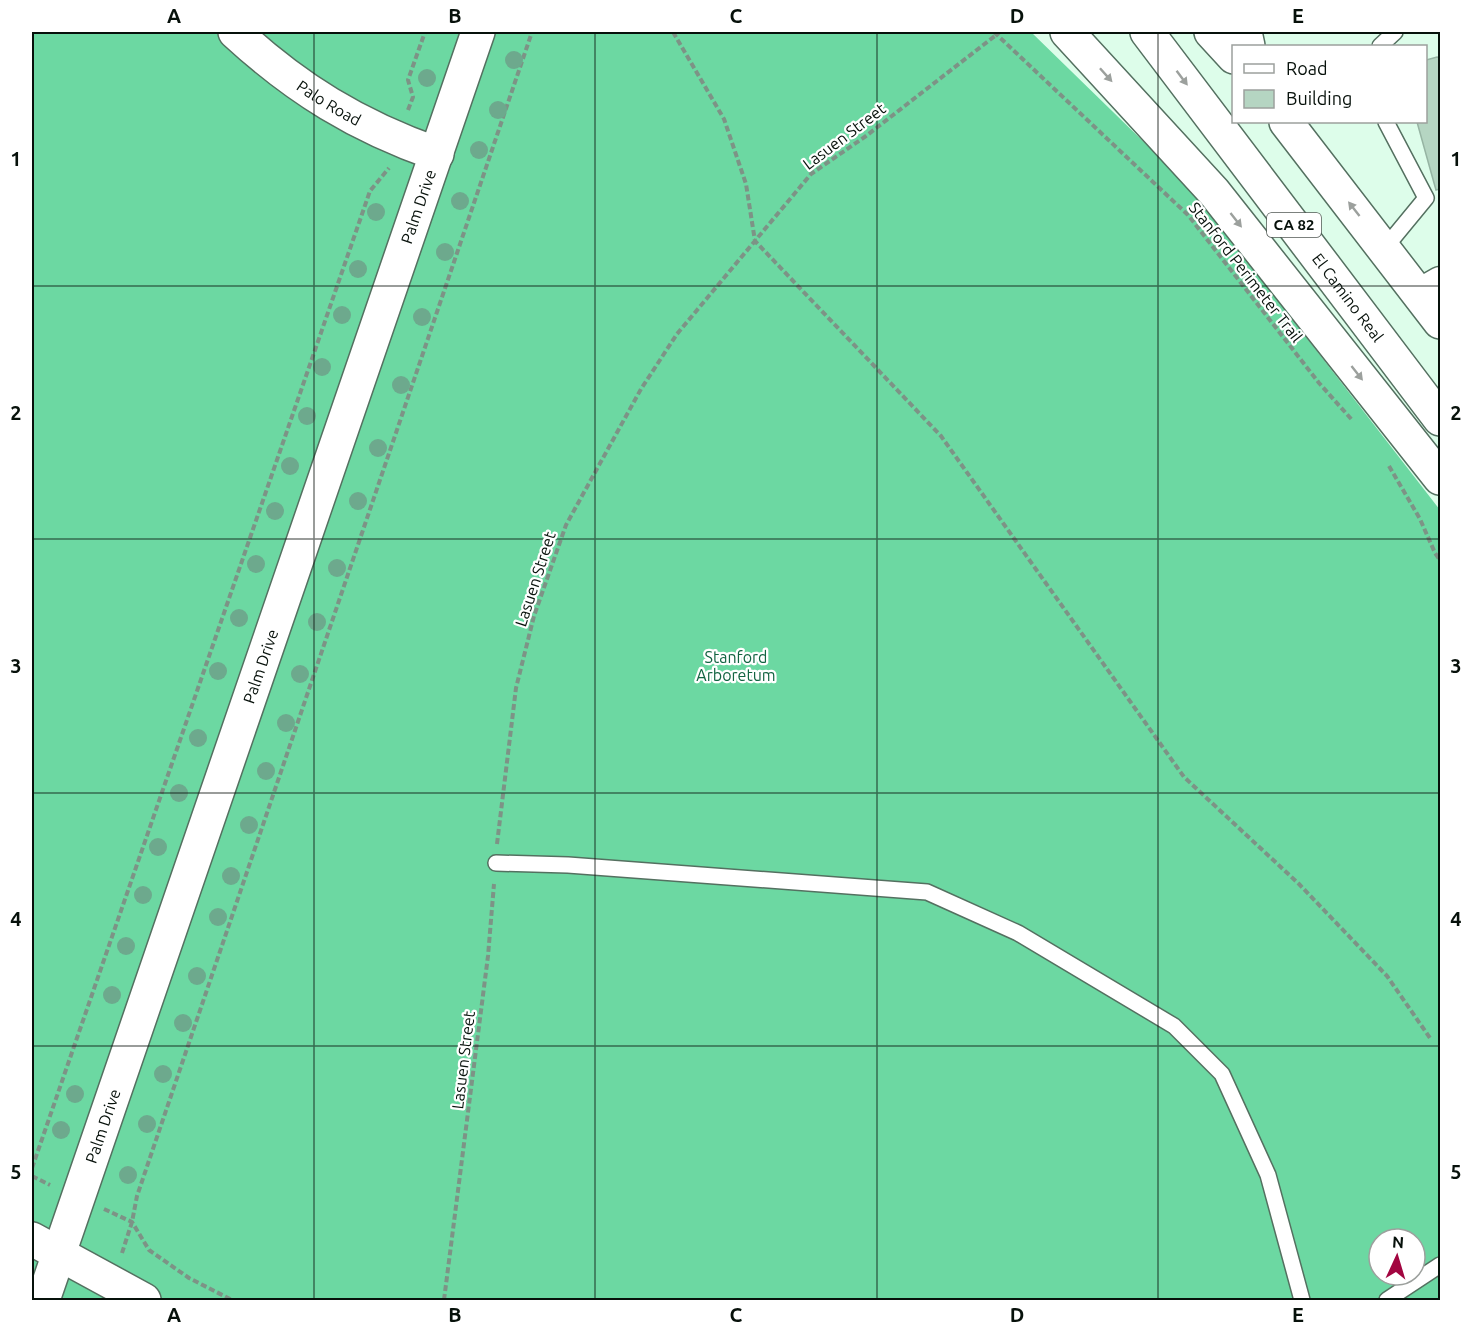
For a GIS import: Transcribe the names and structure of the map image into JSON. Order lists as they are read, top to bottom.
{
  "streets": {
    "main road": [
      "Palo Road",
      "Palm Drive",
      "CA 82",
      "El Camino Real"
    ],
    "path": ["Lasuen Street", "Stanford Perimeter Trail"]
  },
  "crossings": [
    ["Palo Road", "Palm Drive"],
    ["Lasuen Street", "Stanford Perimeter Trail"]
  ],
  "parks": ["Stanford Arboretum"],
  "legend": ["Road", "Building"],
  "north": "top",
  "grid": {
    "columns": [
      "A",
      "B",
      "C",
      "D",
      "E"
    ],
    "rows": [
      "1",
      "2",
      "3",
      "4",
      "5"
    ]
  }
}
